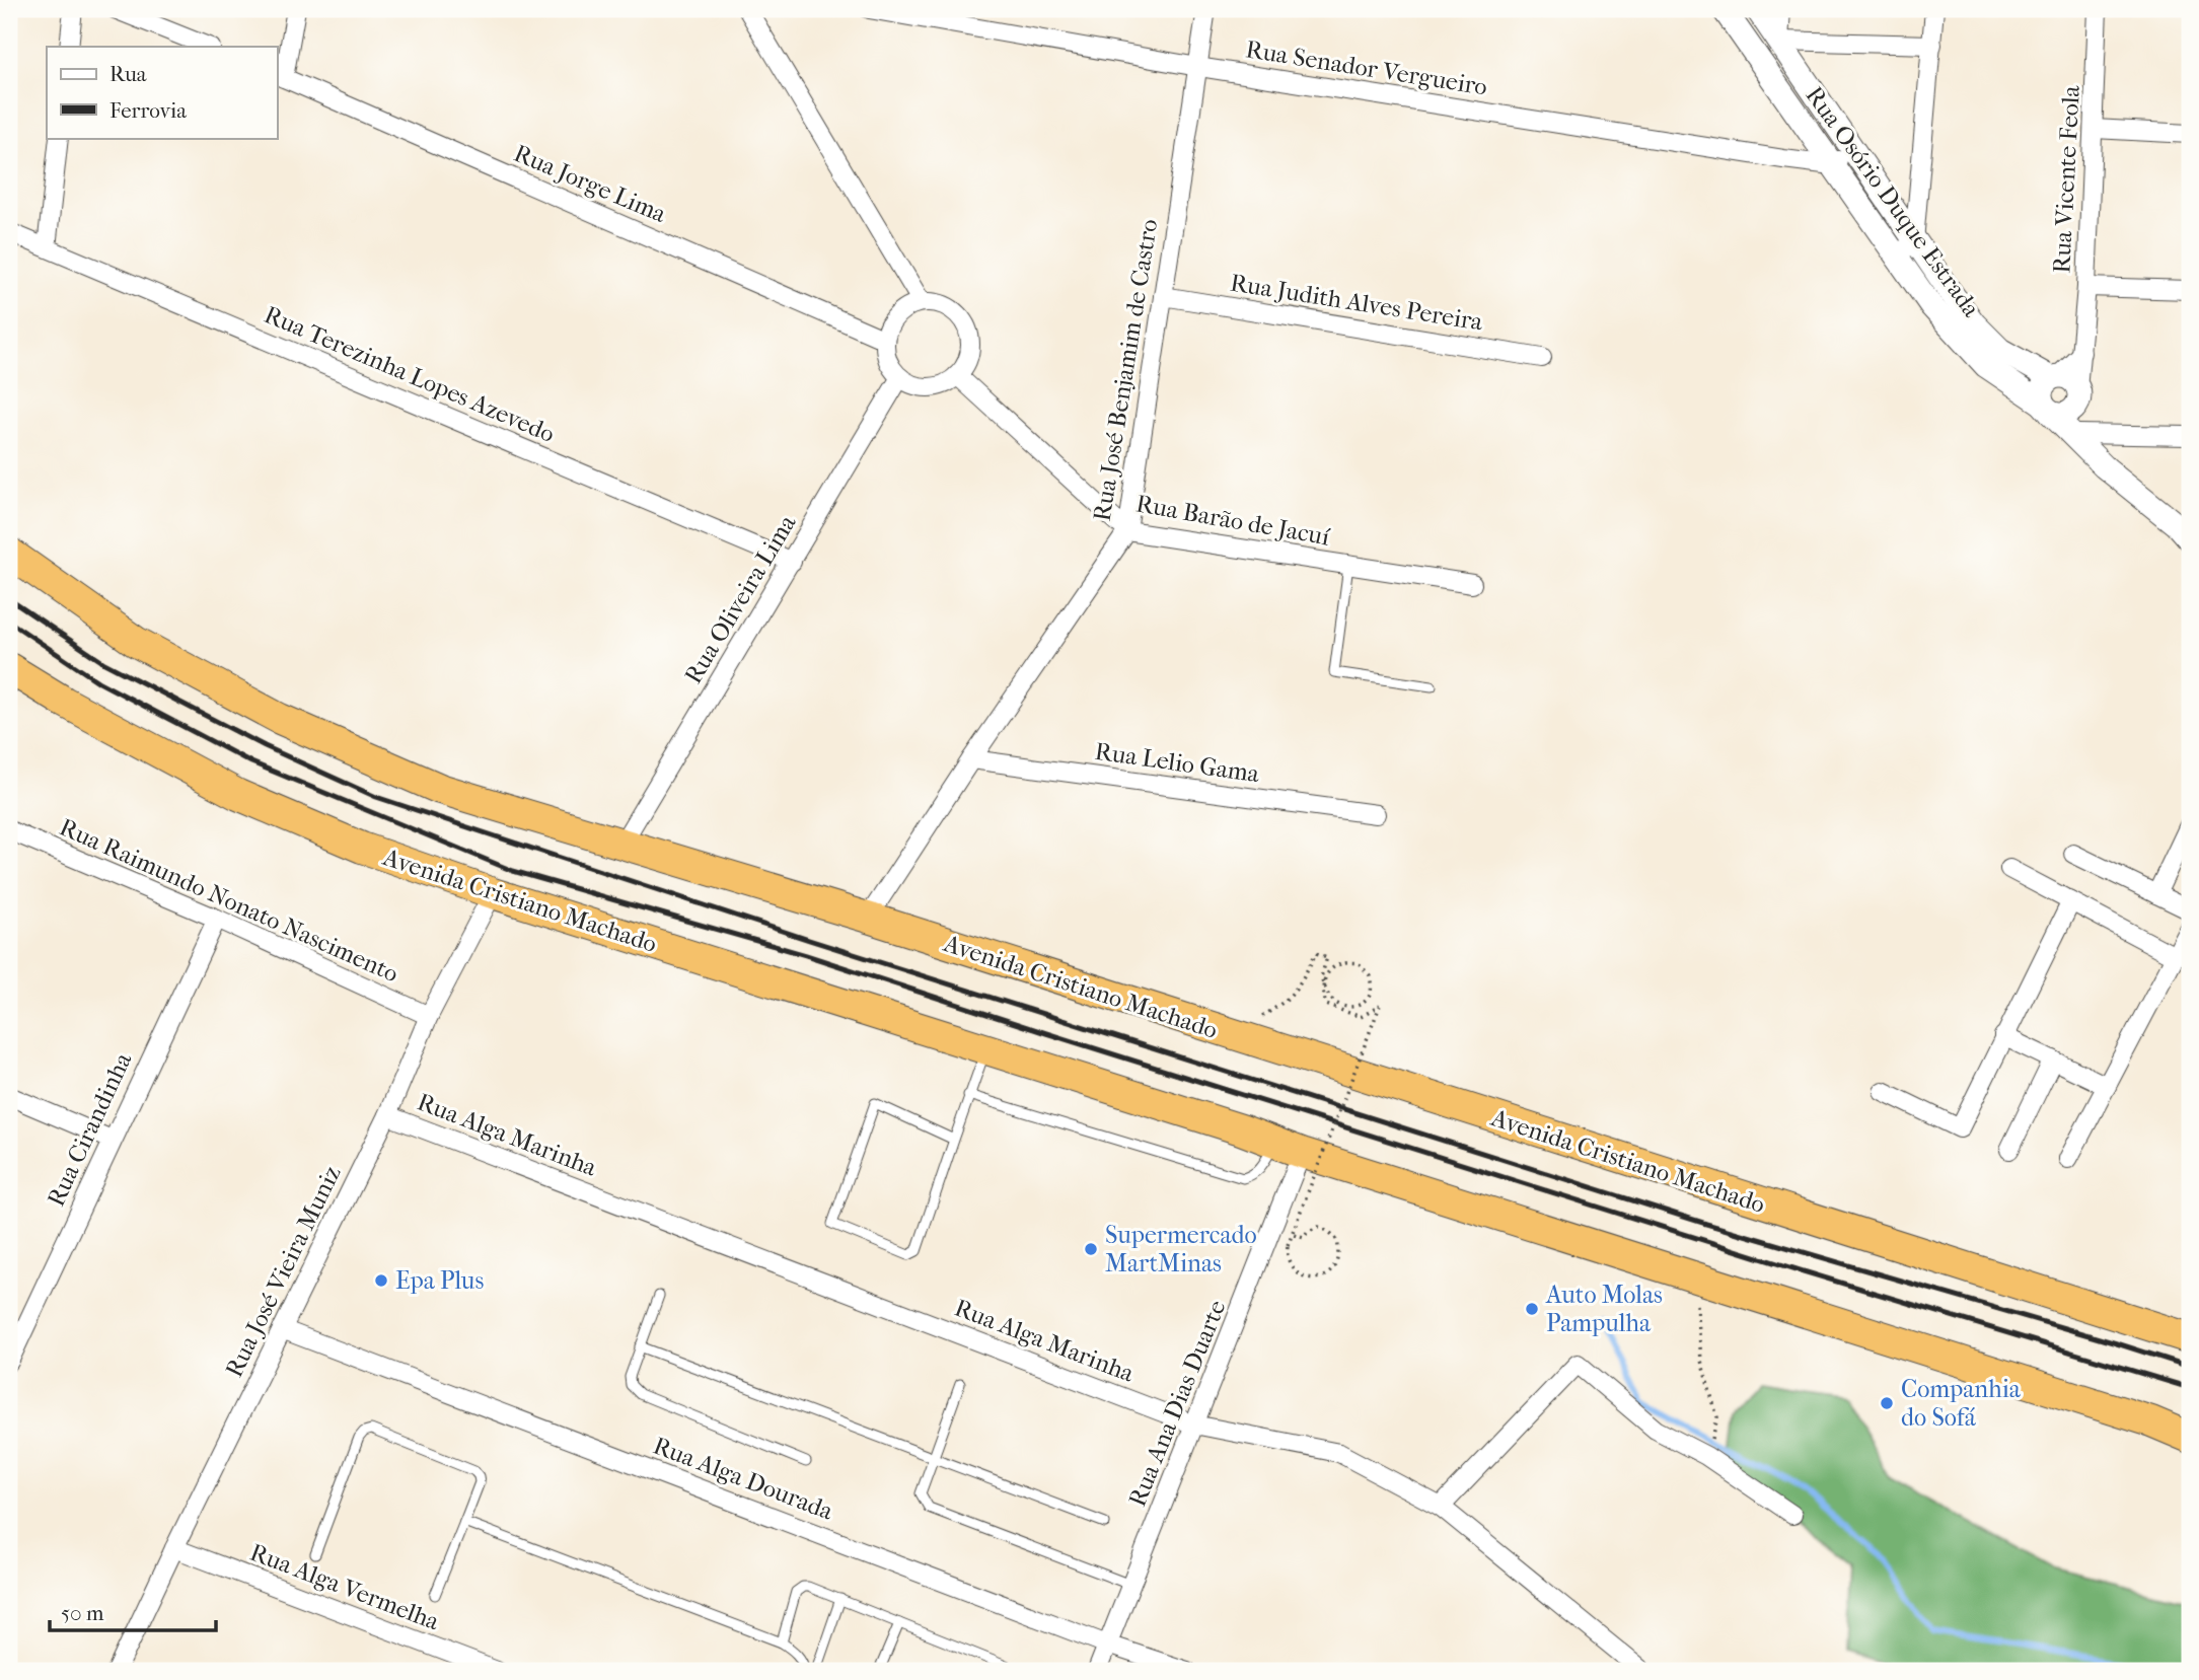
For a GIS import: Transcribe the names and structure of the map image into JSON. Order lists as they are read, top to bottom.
{
  "streets": {
    "highway": ["Avenida Cristiano Machado"],
    "street": [
      "Rua Senador Vergueiro",
      "Rua Vicente Feola",
      "Rua Jorge Lima",
      "Rua Osório Duque Estrada",
      "Rua Judith Alves Pereira",
      "Rua José Benjamim de Castro",
      "Rua Terezinha Lopes Azevedo",
      "Rua Barão de Jacuí",
      "Rua Oliveira Lima",
      "Rua Lelio Gama",
      "Rua Raimundo Nonato Nascimento",
      "Rua Cirandinha",
      "Rua Alga Marinha",
      "Rua José Vieira Muniz",
      "Rua Ana Dias Duarte",
      "Rua Alga Dourada",
      "Rua Alga Vermelha"
    ]
  },
  "crossings": [
    ["Rua Senador Vergueiro", "Rua Osório Duque Estrada"],
    ["Rua Senador Vergueiro", "Rua José Benjamim de Castro"],
    ["Rua Vicente Feola", "Rua Osório Duque Estrada"],
    ["Rua Jorge Lima", "Rua Barão de Jacuí"],
    ["Rua Jorge Lima", "Rua Oliveira Lima"],
    ["Rua Judith Alves Pereira", "Rua José Benjamim de Castro"],
    ["Rua José Benjamim de Castro", "Rua Barão de Jacuí"],
    ["Rua José Benjamim de Castro", "Rua Lelio Gama"],
    ["Rua José Benjamim de Castro", "Avenida Cristiano Machado"],
    ["Rua Terezinha Lopes Azevedo", "Rua Oliveira Lima"],
    ["Rua Barão de Jacuí", "Rua Oliveira Lima"],
    ["Rua Oliveira Lima", "Avenida Cristiano Machado"],
    ["Rua Raimundo Nonato Nascimento", "Rua Cirandinha"],
    ["Rua Raimundo Nonato Nascimento", "Rua José Vieira Muniz"],
    ["Avenida Cristiano Machado", "Rua José Vieira Muniz"],
    ["Avenida Cristiano Machado", "Rua Ana Dias Duarte"],
    ["Rua Alga Marinha", "Rua José Vieira Muniz"],
    ["Rua Alga Marinha", "Rua Ana Dias Duarte"],
    ["Rua José Vieira Muniz", "Rua Alga Dourada"],
    ["Rua José Vieira Muniz", "Rua Alga Vermelha"],
    ["Rua Ana Dias Duarte", "Rua Alga Dourada"]
  ],
  "places": [
    "Supermercado MartMinas",
    "Epa Plus",
    "Auto Molas Pampulha",
    "Companhia do Sofá"
  ],
  "legend": ["Rua", "Ferrovia"],
  "scale_bar": "50 m"
}
